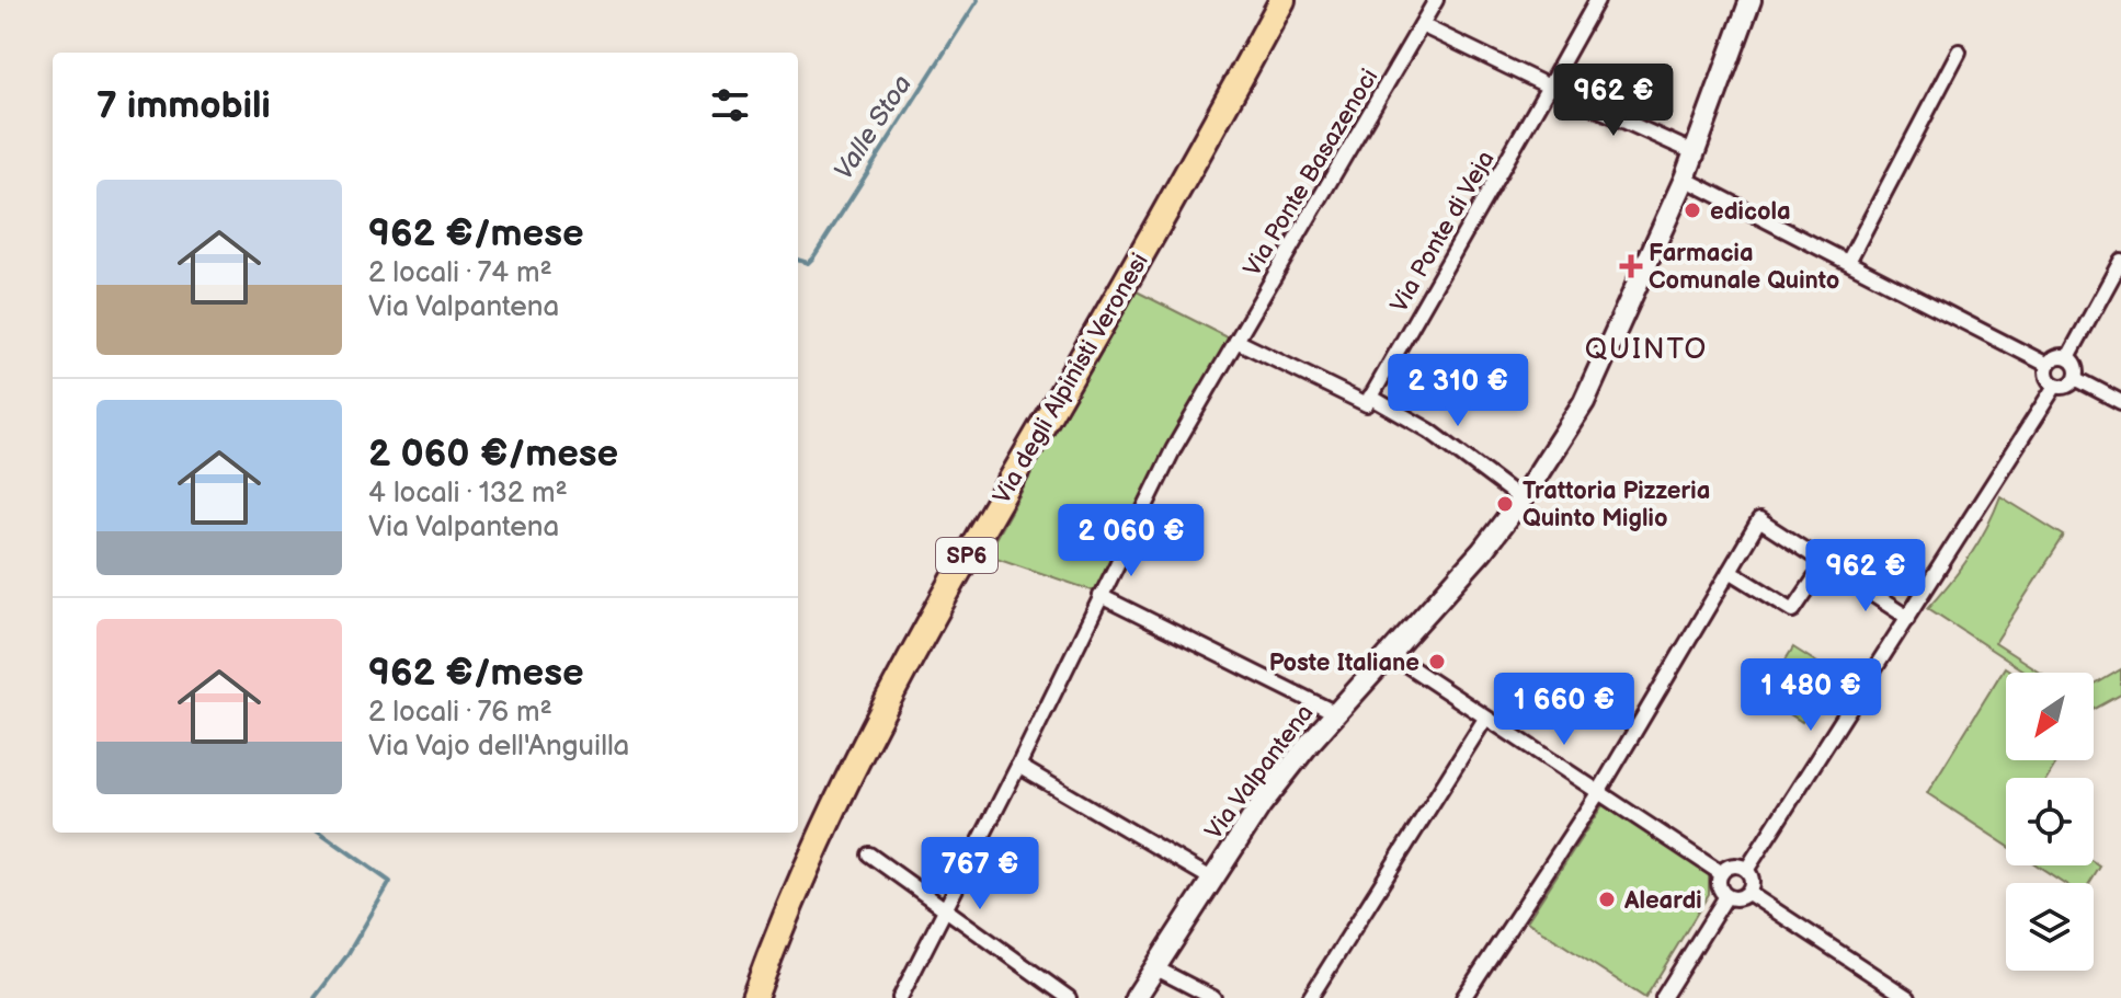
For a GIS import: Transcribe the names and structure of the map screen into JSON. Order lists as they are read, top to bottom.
{
  "streets": {
    "highway": ["Via degli Alpinisti Veronesi", "SP6"],
    "street": ["Via Ponte Basazenoci", "Via Ponte di Veja", "Via Valpantena"]
  },
  "districts": ["QUINTO"],
  "water": ["Valle Stoa"],
  "places": {
    "other": [
      "edicola",
      "Trattoria Pizzeria Quinto Miglio",
      "Poste Italiane",
      "Aleardi"
    ],
    "health": ["Farmacia Comunale Quinto"]
  },
  "north": "bottom left",
  "page": {
    "heading": "7 immobili",
    "price": [
      "962 €",
      "2 310 €",
      "2 060 €",
      "962 €",
      "1 480 €",
      "1 660 €",
      "767 €"
    ],
    "list": [
      {
        "name": "962 €/mese",
        "note": "2 locali · 74 m² · Via Valpantena"
      },
      {
        "name": "2 060 €/mese",
        "note": "4 locali · 132 m² · Via Valpantena"
      },
      {
        "name": "962 €/mese",
        "note": "2 locali · 76 m² · Via Vajo dell'Anguilla"
      }
    ]
  }
}
